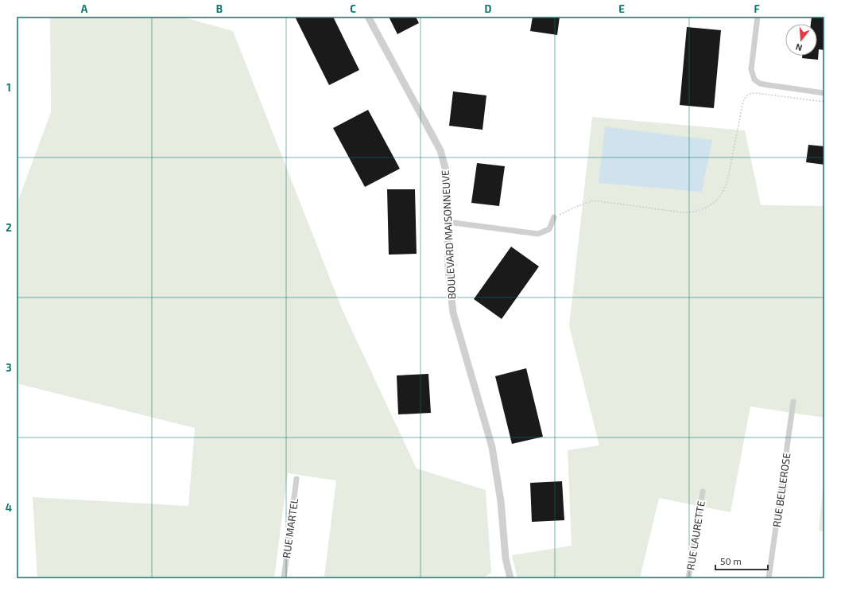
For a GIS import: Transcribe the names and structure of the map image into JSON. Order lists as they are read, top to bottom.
{
  "streets": {
    "street": [
      "BOULEVARD MAISONNEUVE",
      "RUE BELLEROSE",
      "RUE MARTEL",
      "RUE LAURETTE"
    ]
  },
  "scale_bar": "50 m",
  "north": "bottom",
  "grid": {
    "columns": [
      "A",
      "B",
      "C",
      "D",
      "E",
      "F"
    ],
    "rows": [
      "1",
      "2",
      "3",
      "4"
    ]
  }
}
